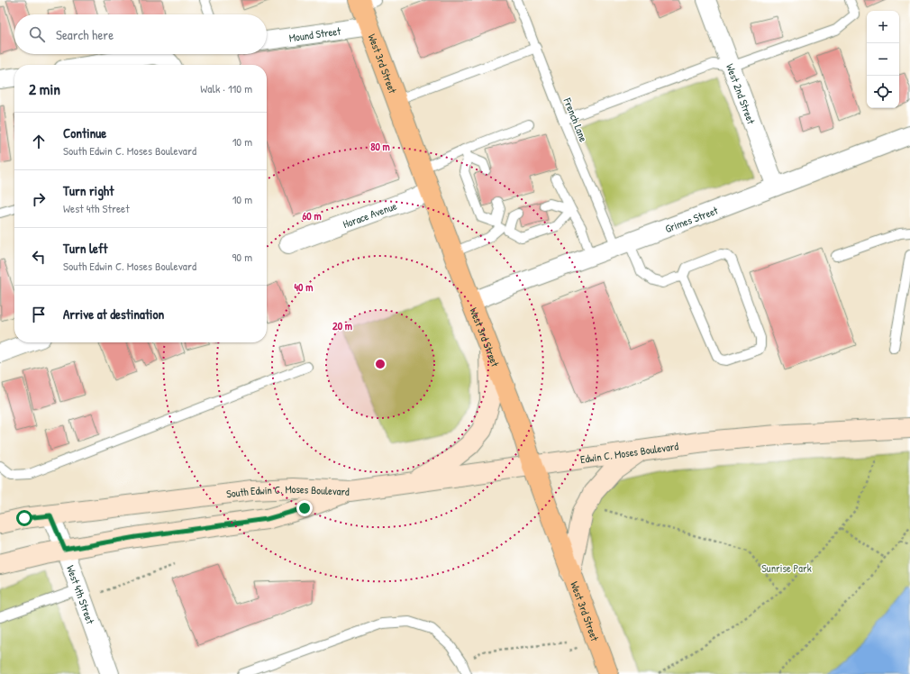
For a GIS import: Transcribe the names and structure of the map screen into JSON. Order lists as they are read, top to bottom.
{
  "streets": {
    "main road": ["West 3rd Street", "Edwin C. Moses Boulevard", "South Edwin C. Moses Boulevard"],
    "street": [
      "Mound Street",
      "West 2nd Street",
      "Horace Avenue",
      "Grimes Street",
      "West 4th Street"
    ],
    "lane": ["French Lane"]
  },
  "crossings": [
    ["Mound Street", "West 3rd Street"],
    ["West 3rd Street", "Horace Avenue"],
    ["West 3rd Street", "Grimes Street"],
    ["West 3rd Street", "Edwin C. Moses Boulevard"],
    ["West 2nd Street", "Grimes Street"],
    ["French Lane", "Grimes Street"],
    ["Edwin C. Moses Boulevard", "South Edwin C. Moses Boulevard"],
    ["South Edwin C. Moses Boulevard", "West 4th Street"]
  ],
  "parks": ["Sunrise Park"],
  "page": {
    "map_buttons": ["+", "−"],
    "search": "Search here",
    "heading": ["2 min", "Walk · 110 m"],
    "list": [
      ["Continue", "South Edwin C. Moses Boulevard", "10 m"],
      ["Turn right", "West 4th Street", "10 m"],
      ["Turn left", "South Edwin C. Moses Boulevard", "90 m"],
      "Arrive at destination"
    ]
  },
  "rings": [
    "80 m",
    "60 m",
    "40 m",
    "20 m"
  ]
}
